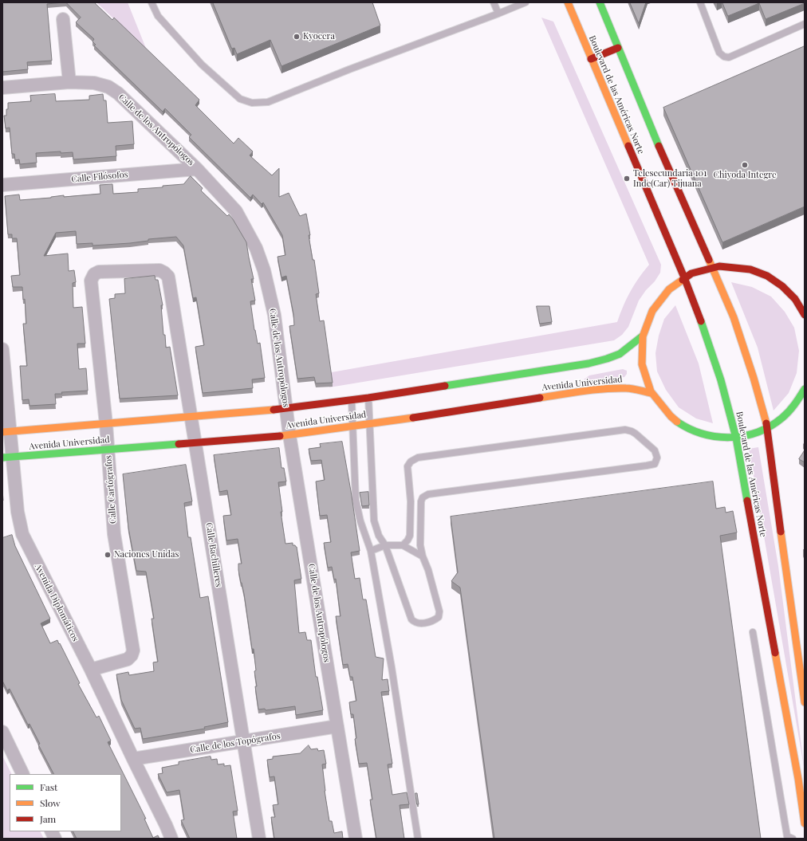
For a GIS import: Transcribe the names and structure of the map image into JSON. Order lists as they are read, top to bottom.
{
  "streets": {
    "street": [
      "Boulevard de las Américas Norte",
      "Calle de los Antropólogos",
      "Calle Filósofos",
      "Avenida Universidad",
      "Calle Cartógrafos",
      "Calle Bachilleres",
      "Avenida Diplomáticos",
      "Calle de los Topógrafos"
    ]
  },
  "crossings": [
    ["Calle de los Antropólogos", "Calle Filósofos"],
    ["Calle de los Antropólogos", "Avenida Universidad"],
    ["Calle de los Antropólogos", "Calle de los Topógrafos"],
    ["Avenida Universidad", "Calle Cartógrafos"],
    ["Avenida Universidad", "Calle Bachilleres"],
    ["Avenida Universidad", "Avenida Diplomáticos"],
    ["Calle Cartógrafos", "Calle Bachilleres"],
    ["Calle Cartógrafos", "Avenida Diplomáticos"],
    ["Calle Bachilleres", "Calle de los Topógrafos"],
    ["Avenida Diplomáticos", "Calle de los Topógrafos"]
  ],
  "places": [
    "Kyocera",
    "Chiyoda Integre",
    "Telesecundaria 101 Inde(Car) Tijuana",
    "Naciones Unidas"
  ],
  "legend": ["Fast", "Slow", "Jam"]
}
